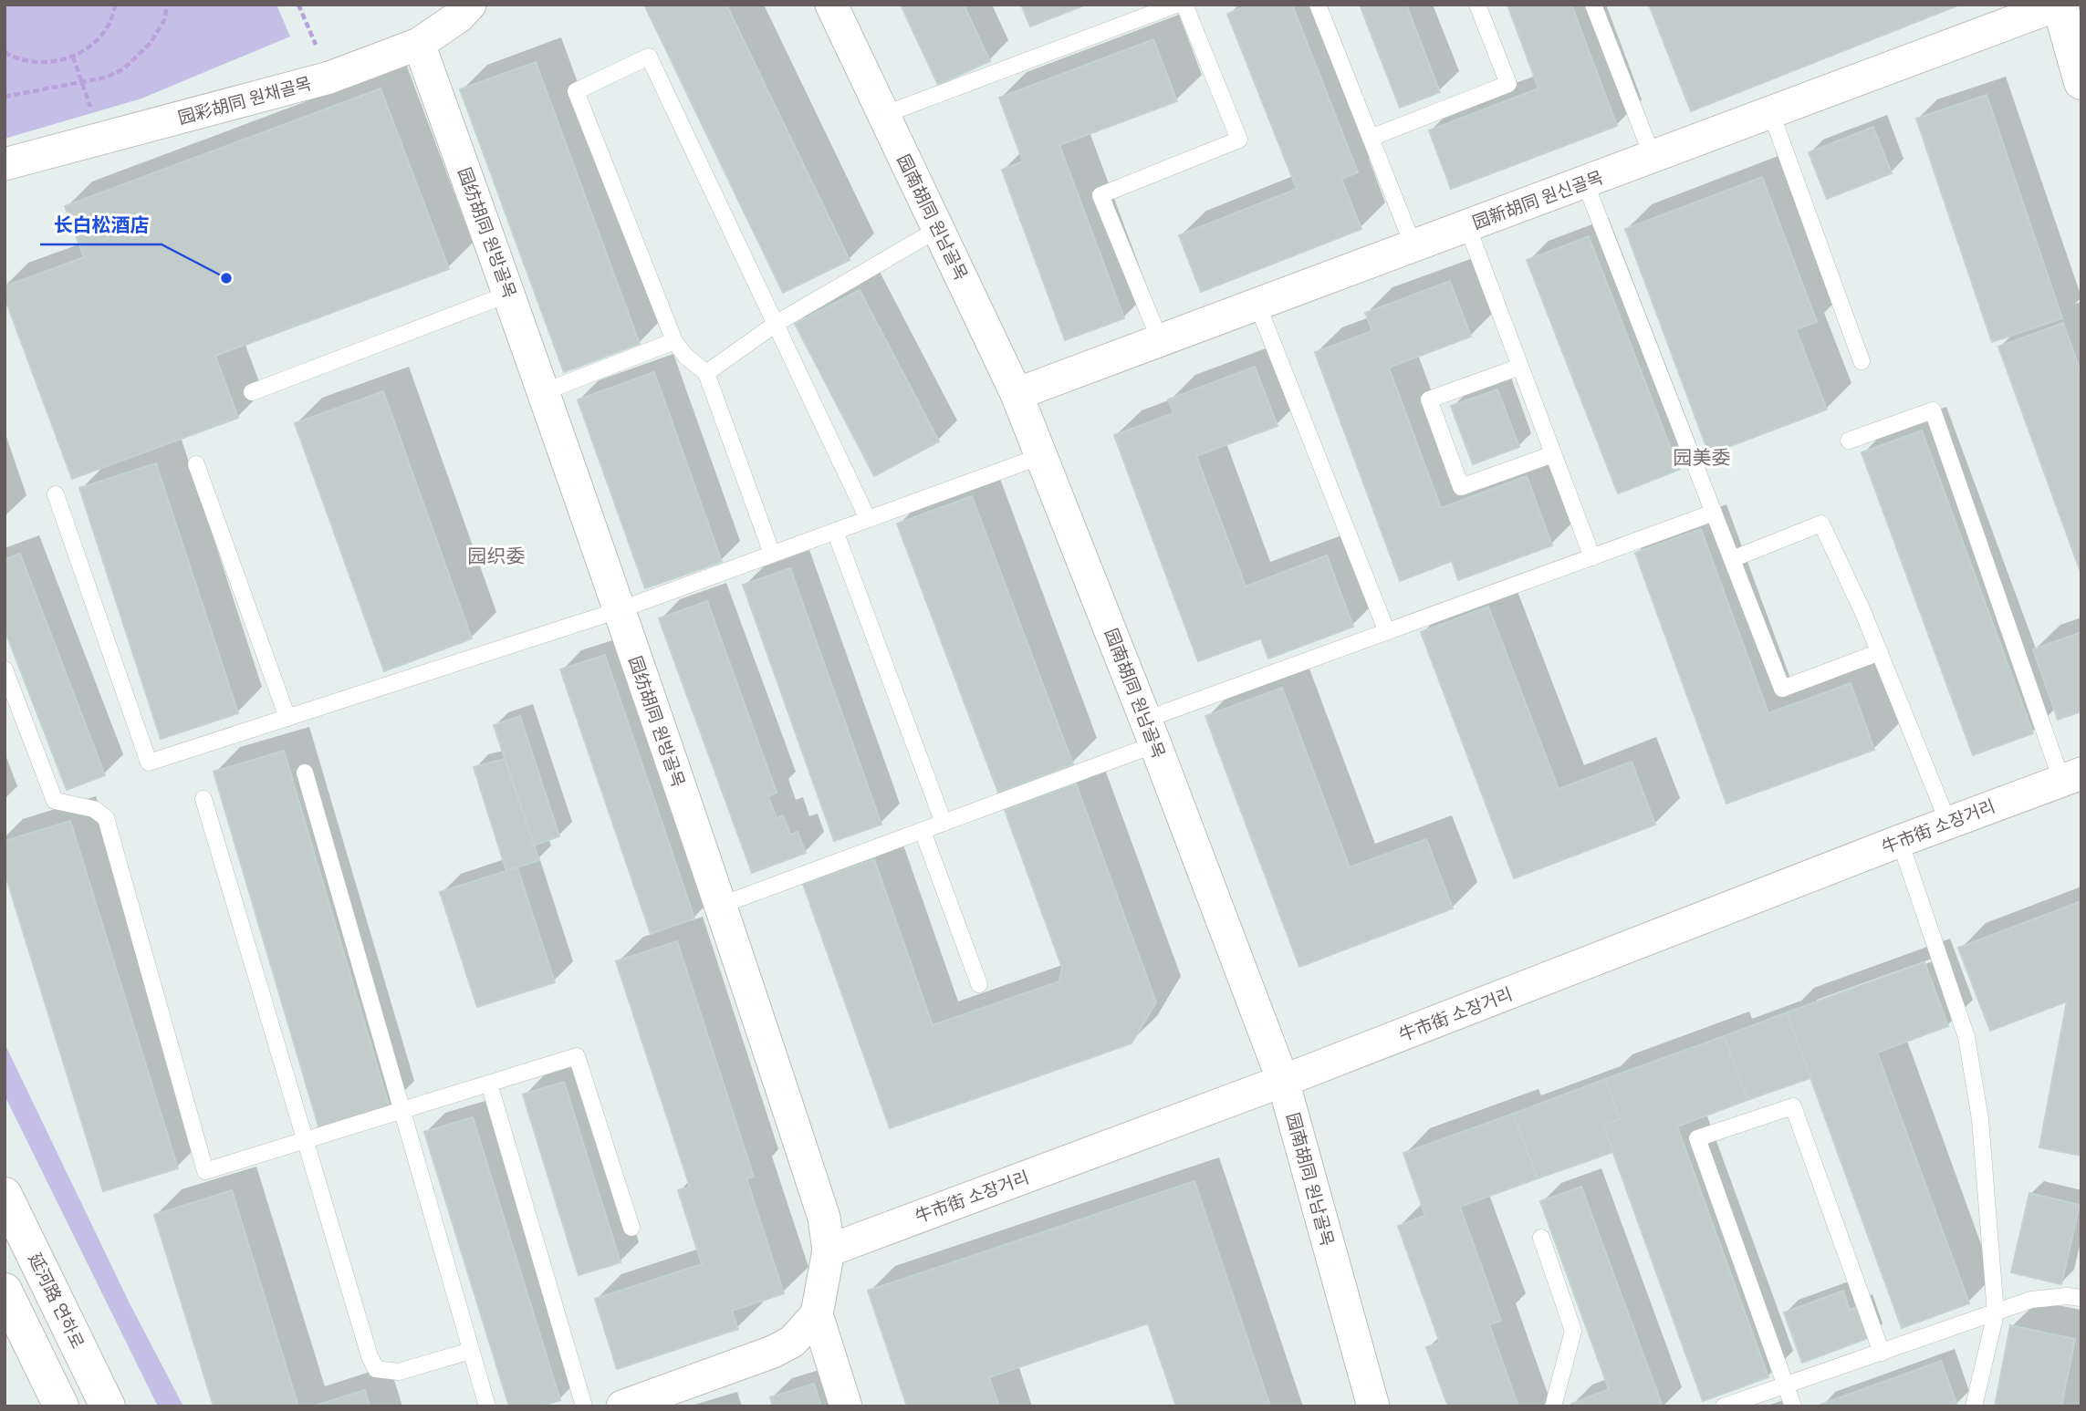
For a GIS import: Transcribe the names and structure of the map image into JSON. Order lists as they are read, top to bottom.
{
  "streets": {
    "main road": ["延河路 연하로"],
    "street": [
      "园彩胡同 원채골목",
      "园新胡同 원신골목",
      "园南胡同 원남골목",
      "园纺胡同 원방골목",
      "牛市街 소장거리"
    ]
  },
  "crossings": [
    ["园彩胡同 원채골목", "园纺胡同 원방골목"],
    ["园新胡同 원신골목", "园南胡同 원남골목"],
    ["园南胡同 원남골목", "牛市街 소장거리"],
    ["园纺胡同 원방골목", "牛市街 소장거리"]
  ],
  "districts": ["园美委", "园织委"],
  "places": ["长白松酒店"]
}
